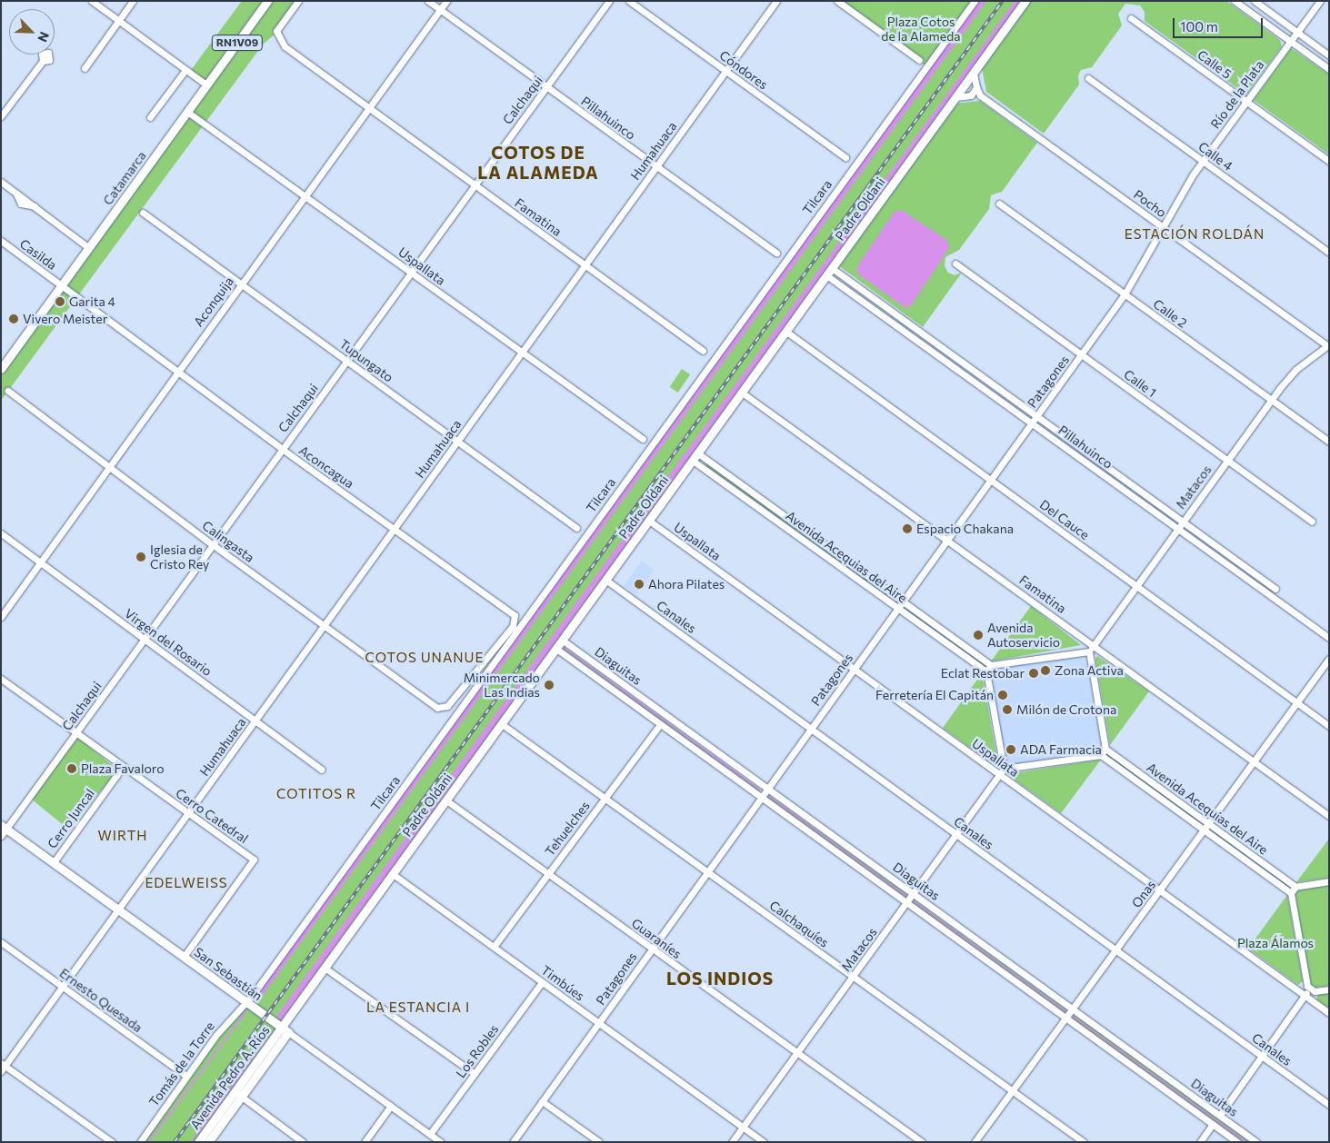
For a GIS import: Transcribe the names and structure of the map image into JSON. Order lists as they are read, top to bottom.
{
  "streets": {
    "main road": [
      "RN1V09",
      "Catamarca",
      "Padre Oldani",
      "San Sebastián",
      "Avenida Pedro A. Ríos"
    ],
    "street": [
      "Calle 5",
      "Cóndores",
      "Río de la Plata",
      "Calchaqui",
      "Pillahuinco",
      "Humahuaca",
      "Calle 4",
      "Tilcara",
      "Pocho",
      "Famatina",
      "Casilda",
      "Uspallata",
      "Aconquija",
      "Calle 2",
      "Tupungato",
      "Patagones",
      "Calle 1",
      "Aconcagua",
      "Matacos",
      "Del Cauce",
      "Calingasta",
      "Avenida Acequias del Aire",
      "Canales",
      "Virgen del Rosario",
      "Diaguitas",
      "Cerro Catedral",
      "Cerro Juncal",
      "Tehuelches",
      "Onas",
      "Calchaquíes",
      "Guaraníes",
      "Timbúes",
      "Ernesto Quesada",
      "Los Robles",
      "Tomás de la Torre"
    ]
  },
  "crossings": [
    ["Calle 5", "Río de la Plata"],
    ["Cóndores", "Humahuaca"],
    ["Río de la Plata", "Calle 4"],
    ["Río de la Plata", "Pocho"],
    ["Río de la Plata", "Patagones"],
    ["Calchaqui", "Pillahuinco"],
    ["Calchaqui", "Famatina"],
    ["Calchaqui", "Uspallata"],
    ["Calchaqui", "Tupungato"],
    ["Calchaqui", "Aconcagua"],
    ["Calchaqui", "Calingasta"],
    ["Calchaqui", "Virgen del Rosario"],
    ["Calchaqui", "Cerro Catedral"],
    ["Calchaqui", "San Sebastián"],
    ["Pillahuinco", "Humahuaca"],
    ["Pillahuinco", "Padre Oldani"],
    ["Pillahuinco", "Aconquija"],
    ["Pillahuinco", "Patagones"],
    ["Pillahuinco", "Matacos"],
    ["Humahuaca", "Famatina"],
    ["Humahuaca", "Uspallata"],
    ["Humahuaca", "Tupungato"],
    ["Humahuaca", "Aconcagua"],
    ["Humahuaca", "Calingasta"],
    ["Humahuaca", "Virgen del Rosario"],
    ["Humahuaca", "Cerro Catedral"],
    ["Humahuaca", "San Sebastián"],
    ["Humahuaca", "Ernesto Quesada"],
    ["Catamarca", "Casilda"],
    ["Catamarca", "Uspallata"],
    ["Catamarca", "Aconcagua"],
    ["Tilcara", "San Sebastián"],
    ["Tilcara", "Tomás de la Torre"],
    ["Pocho", "Padre Oldani"],
    ["Pocho", "Patagones"],
    ["Pocho", "Matacos"],
    ["Padre Oldani", "Famatina"],
    ["Padre Oldani", "Uspallata"],
    ["Padre Oldani", "Del Cauce"],
    ["Padre Oldani", "Avenida Acequias del Aire"],
    ["Padre Oldani", "Canales"],
    ["Padre Oldani", "Diaguitas"],
    ["Padre Oldani", "Calchaquíes"],
    ["Padre Oldani", "Guaraníes"],
    ["Padre Oldani", "San Sebastián"],
    ["Padre Oldani", "Timbúes"],
    ["Padre Oldani", "Avenida Pedro A. Ríos"],
    ["Famatina", "Aconquija"],
    ["Famatina", "Patagones"],
    ["Famatina", "Matacos"],
    ["Famatina", "Onas"],
    ["Casilda", "Aconcagua"],
    ["Uspallata", "Aconquija"],
    ["Uspallata", "Patagones"],
    ["Uspallata", "Matacos"],
    ["Uspallata", "Onas"],
    ["Aconquija", "Tupungato"],
    ["Aconquija", "Aconcagua"],
    ["Aconquija", "Calingasta"],
    ["Aconquija", "Virgen del Rosario"],
    ["Calle 2", "Patagones"],
    ["Calle 2", "Matacos"],
    ["Patagones", "Calle 1"],
    ["Patagones", "Del Cauce"],
    ["Patagones", "Avenida Acequias del Aire"],
    ["Patagones", "Canales"],
    ["Patagones", "Diaguitas"],
    ["Patagones", "Calchaquíes"],
    ["Patagones", "Guaraníes"],
    ["Patagones", "Timbúes"],
    ["Calle 1", "Matacos"],
    ["Aconcagua", "Calingasta"],
    ["Matacos", "Del Cauce"],
    ["Matacos", "Canales"],
    ["Matacos", "Diaguitas"],
    ["Matacos", "Calchaquíes"],
    ["Matacos", "Guaraníes"],
    ["Matacos", "Timbúes"],
    ["Del Cauce", "Onas"],
    ["Avenida Acequias del Aire", "Onas"],
    ["Canales", "Onas"],
    ["Diaguitas", "Tehuelches"],
    ["Diaguitas", "Onas"],
    ["Cerro Catedral", "Cerro Juncal"],
    ["Cerro Catedral", "San Sebastián"],
    ["Cerro Juncal", "San Sebastián"],
    ["Tehuelches", "Calchaquíes"],
    ["Tehuelches", "Guaraníes"],
    ["Tehuelches", "Timbúes"],
    ["Onas", "Calchaquíes"],
    ["San Sebastián", "Los Robles"],
    ["San Sebastián", "Tomás de la Torre"],
    ["San Sebastián", "Avenida Pedro A. Ríos"],
    ["Timbúes", "Los Robles"],
    ["Ernesto Quesada", "Tomás de la Torre"]
  ],
  "districts": [
    "COTOS DE LA ALAMEDA",
    "ESTACIÓN ROLDÁN",
    "COTOS UNANUE",
    "COTITOS R",
    "WIRTH",
    "EDELWEISS",
    "LOS INDIOS",
    "LA ESTANCIA I"
  ],
  "parks": ["Plaza Cotos de la Alameda", "Plaza Álamos"],
  "places": [
    "Garita 4",
    "Vivero Meister",
    "Espacio Chakana",
    "Iglesia de Cristo Rey",
    "Ahora Pilates",
    "Avenida Autoservicio",
    "Zona Activa",
    "Eclat Restobar",
    "Minimercado Las Indias",
    "Ferretería El Capitán",
    "Milón de Crotona",
    "ADA Farmacia",
    "Plaza Favaloro"
  ],
  "scale_bar": "100 m",
  "north": "bottom right"
}
